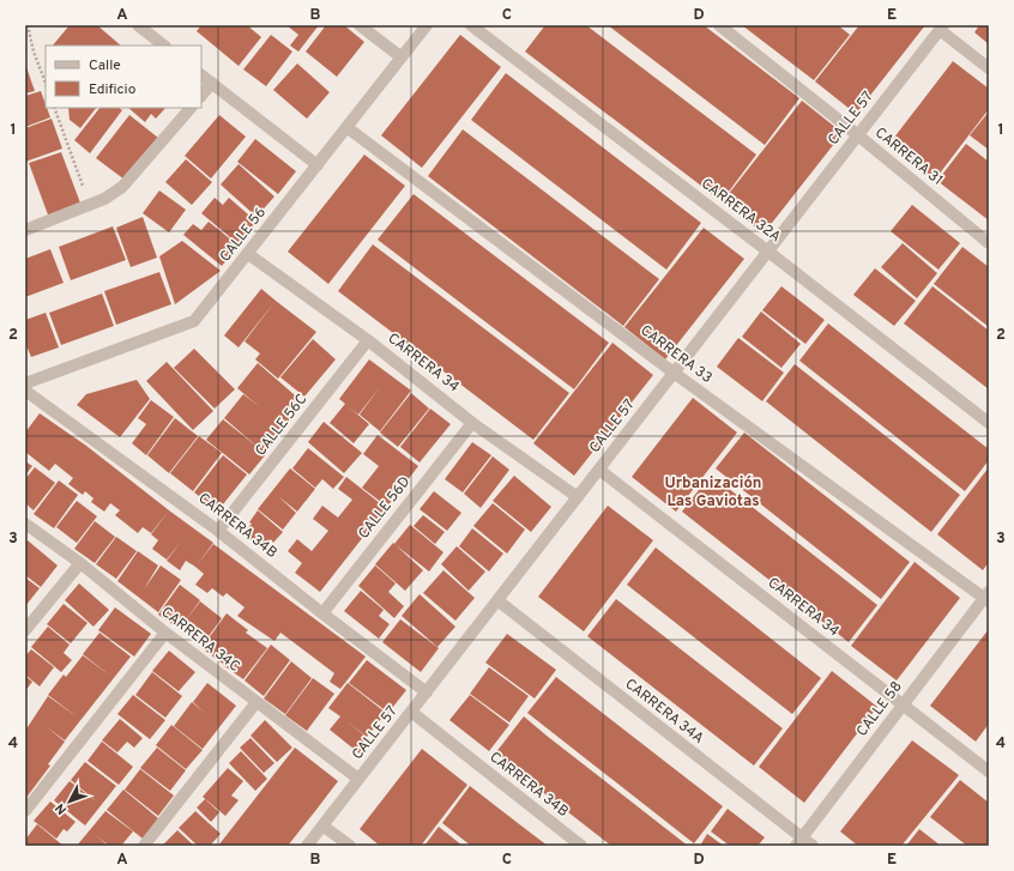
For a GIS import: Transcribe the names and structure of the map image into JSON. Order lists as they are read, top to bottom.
{
  "streets": {
    "street": [
      "CALLE 57",
      "CARRERA 31",
      "CARRERA 32A",
      "CALLE 56",
      "CARRERA 33",
      "CARRERA 34",
      "CALLE 56C",
      "CALLE 56D",
      "CARRERA 34B",
      "CARRERA 34C",
      "CALLE 58",
      "CARRERA 34A"
    ]
  },
  "crossings": [
    ["CALLE 57", "CARRERA 31"],
    ["CALLE 57", "CARRERA 32A"],
    ["CALLE 57", "CARRERA 33"],
    ["CALLE 57", "CARRERA 34"],
    ["CALLE 57", "CARRERA 34B"],
    ["CALLE 57", "CARRERA 34C"],
    ["CALLE 57", "CARRERA 34A"],
    ["CALLE 56", "CARRERA 33"],
    ["CALLE 56", "CARRERA 34"],
    ["CARRERA 33", "CALLE 58"],
    ["CARRERA 34", "CALLE 56C"],
    ["CARRERA 34", "CALLE 56D"],
    ["CARRERA 34", "CALLE 58"],
    ["CALLE 56C", "CARRERA 34B"],
    ["CALLE 56D", "CARRERA 34B"],
    ["CALLE 58", "CARRERA 34A"]
  ],
  "districts": ["Urbanización Las Gaviotas"],
  "legend": ["Calle", "Edificio"],
  "north": "bottom left",
  "grid": {
    "columns": [
      "A",
      "B",
      "C",
      "D",
      "E"
    ],
    "rows": [
      "1",
      "2",
      "3",
      "4"
    ]
  }
}
